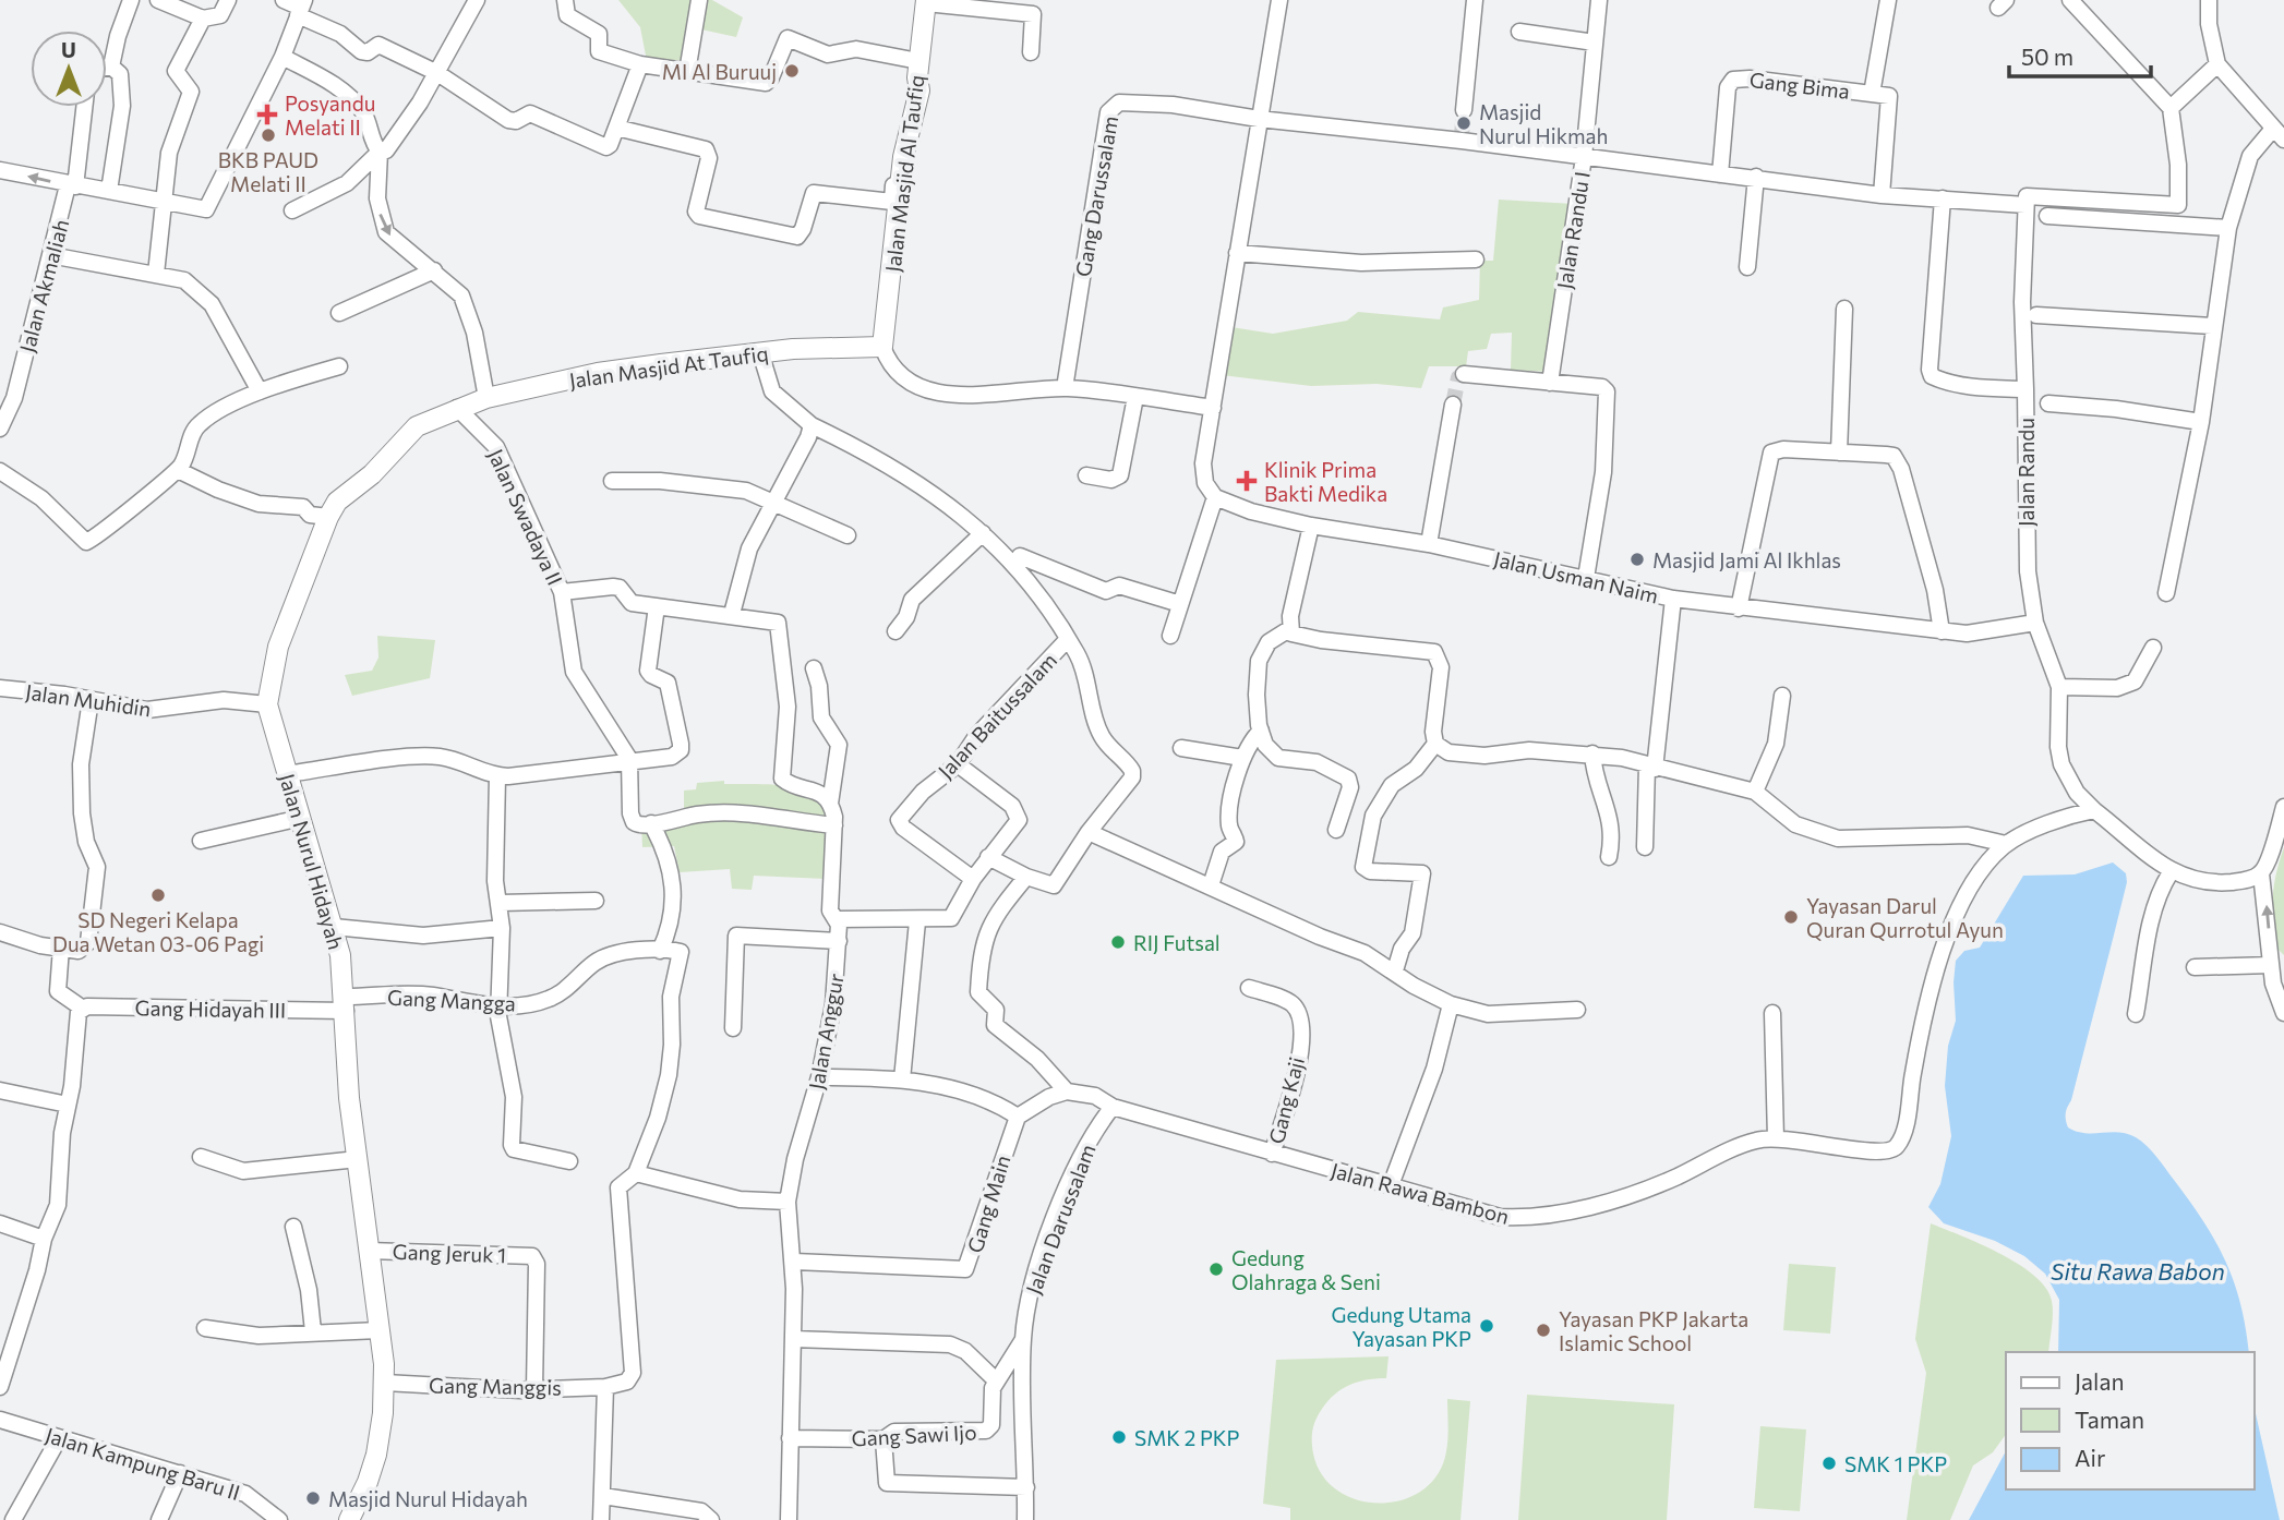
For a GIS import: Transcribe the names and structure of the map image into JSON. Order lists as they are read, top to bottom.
{
  "streets": {
    "street": [
      "Gang Bima",
      "Jalan Masjid Al Taufiq",
      "Gang Darussalam",
      "Jalan Randu I",
      "Jalan Akmaliah",
      "Jalan Masjid At Taufiq",
      "Jalan Randu",
      "Jalan Swadaya II",
      "Jalan Usman Naim",
      "Jalan Muhidin",
      "Jalan Baitussalam",
      "Jalan Nurul Hidayah",
      "Gang Mangga",
      "Gang Hidayah III",
      "Jalan Anggur",
      "Gang Kaji",
      "Jalan Rawa Bambon",
      "Gang Main",
      "Jalan Darussalam",
      "Gang Jeruk 1",
      "Gang Manggis",
      "Gang Sawi Ijo",
      "Jalan Kampung Baru II"
    ]
  },
  "crossings": [
    ["Jalan Masjid Al Taufiq", "Jalan Masjid At Taufiq"],
    ["Gang Darussalam", "Jalan Randu I"],
    ["Jalan Masjid At Taufiq", "Jalan Swadaya II"],
    ["Jalan Masjid At Taufiq", "Jalan Nurul Hidayah"],
    ["Jalan Randu", "Jalan Usman Naim"],
    ["Jalan Randu", "Jalan Rawa Bambon"],
    ["Jalan Swadaya II", "Jalan Nurul Hidayah"],
    ["Jalan Muhidin", "Jalan Nurul Hidayah"],
    ["Jalan Nurul Hidayah", "Gang Mangga"],
    ["Jalan Nurul Hidayah", "Gang Hidayah III"],
    ["Jalan Nurul Hidayah", "Gang Jeruk 1"],
    ["Jalan Nurul Hidayah", "Gang Manggis"],
    ["Gang Mangga", "Gang Hidayah III"],
    ["Jalan Anggur", "Gang Main"],
    ["Jalan Anggur", "Gang Sawi Ijo"],
    ["Gang Kaji", "Jalan Rawa Bambon"],
    ["Jalan Rawa Bambon", "Jalan Darussalam"],
    ["Jalan Darussalam", "Gang Sawi Ijo"],
    ["Gang Jeruk 1", "Gang Manggis"]
  ],
  "water": ["Situ Rawa Babon"],
  "places": {
    "other": [
      "MI Al Buruuj",
      "Masjid Nurul Hikmah",
      "BKB PAUD Melati II",
      "Masjid Jami Al Ikhlas",
      "SD Negeri Kelapa Dua Wetan 03-06 Pagi",
      "Yayasan Darul Quran Qurrotul Ayun",
      "RIJ Futsal",
      "Gedung Olahraga & Seni",
      "Gedung Utama Yayasan PKP",
      "Yayasan PKP Jakarta Islamic School",
      "SMK 2 PKP",
      "SMK 1 PKP",
      "Masjid Nurul Hidayah"
    ],
    "health": ["Posyandu Melati II", "Klinik Prima Bakti Medika"]
  },
  "legend": ["Jalan", "Taman", "Air"],
  "scale_bar": "50 m",
  "north": "top"
}
